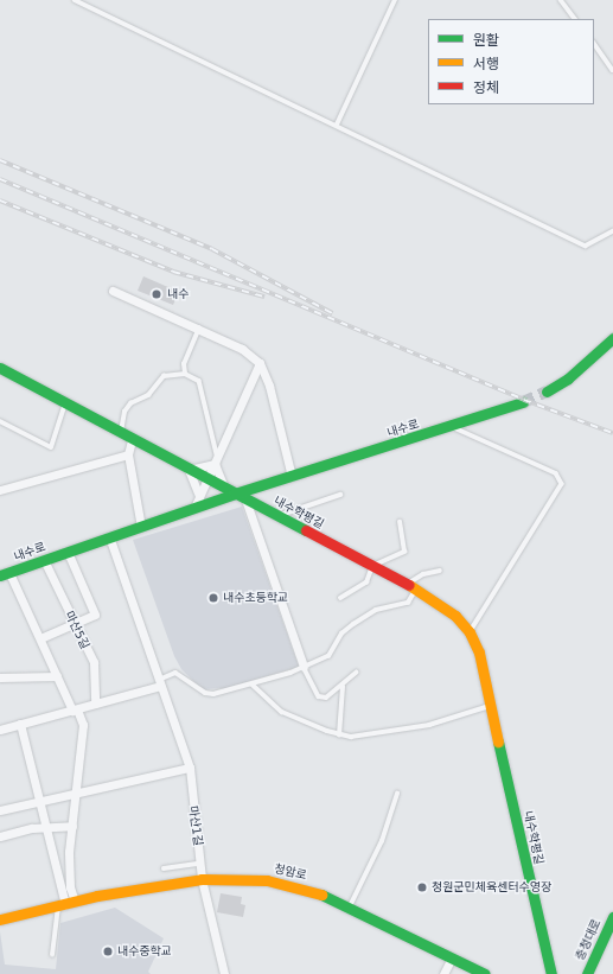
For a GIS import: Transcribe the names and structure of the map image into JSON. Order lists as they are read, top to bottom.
{
  "streets": {
    "street": [
      "내수로",
      "내수학평길",
      "마산5길",
      "마산1길",
      "청암로",
      "충청대로"
    ]
  },
  "crossings": [
    ["내수로", "내수학평길"],
    ["내수로", "마산5길"],
    ["내수로", "마산1길"],
    ["마산1길", "청암로"]
  ],
  "places": [
    "내수",
    "내수초등학교",
    "청원군민체육센터수영장",
    "내수중학교"
  ],
  "legend": ["원활", "서행", "정체"]
}
